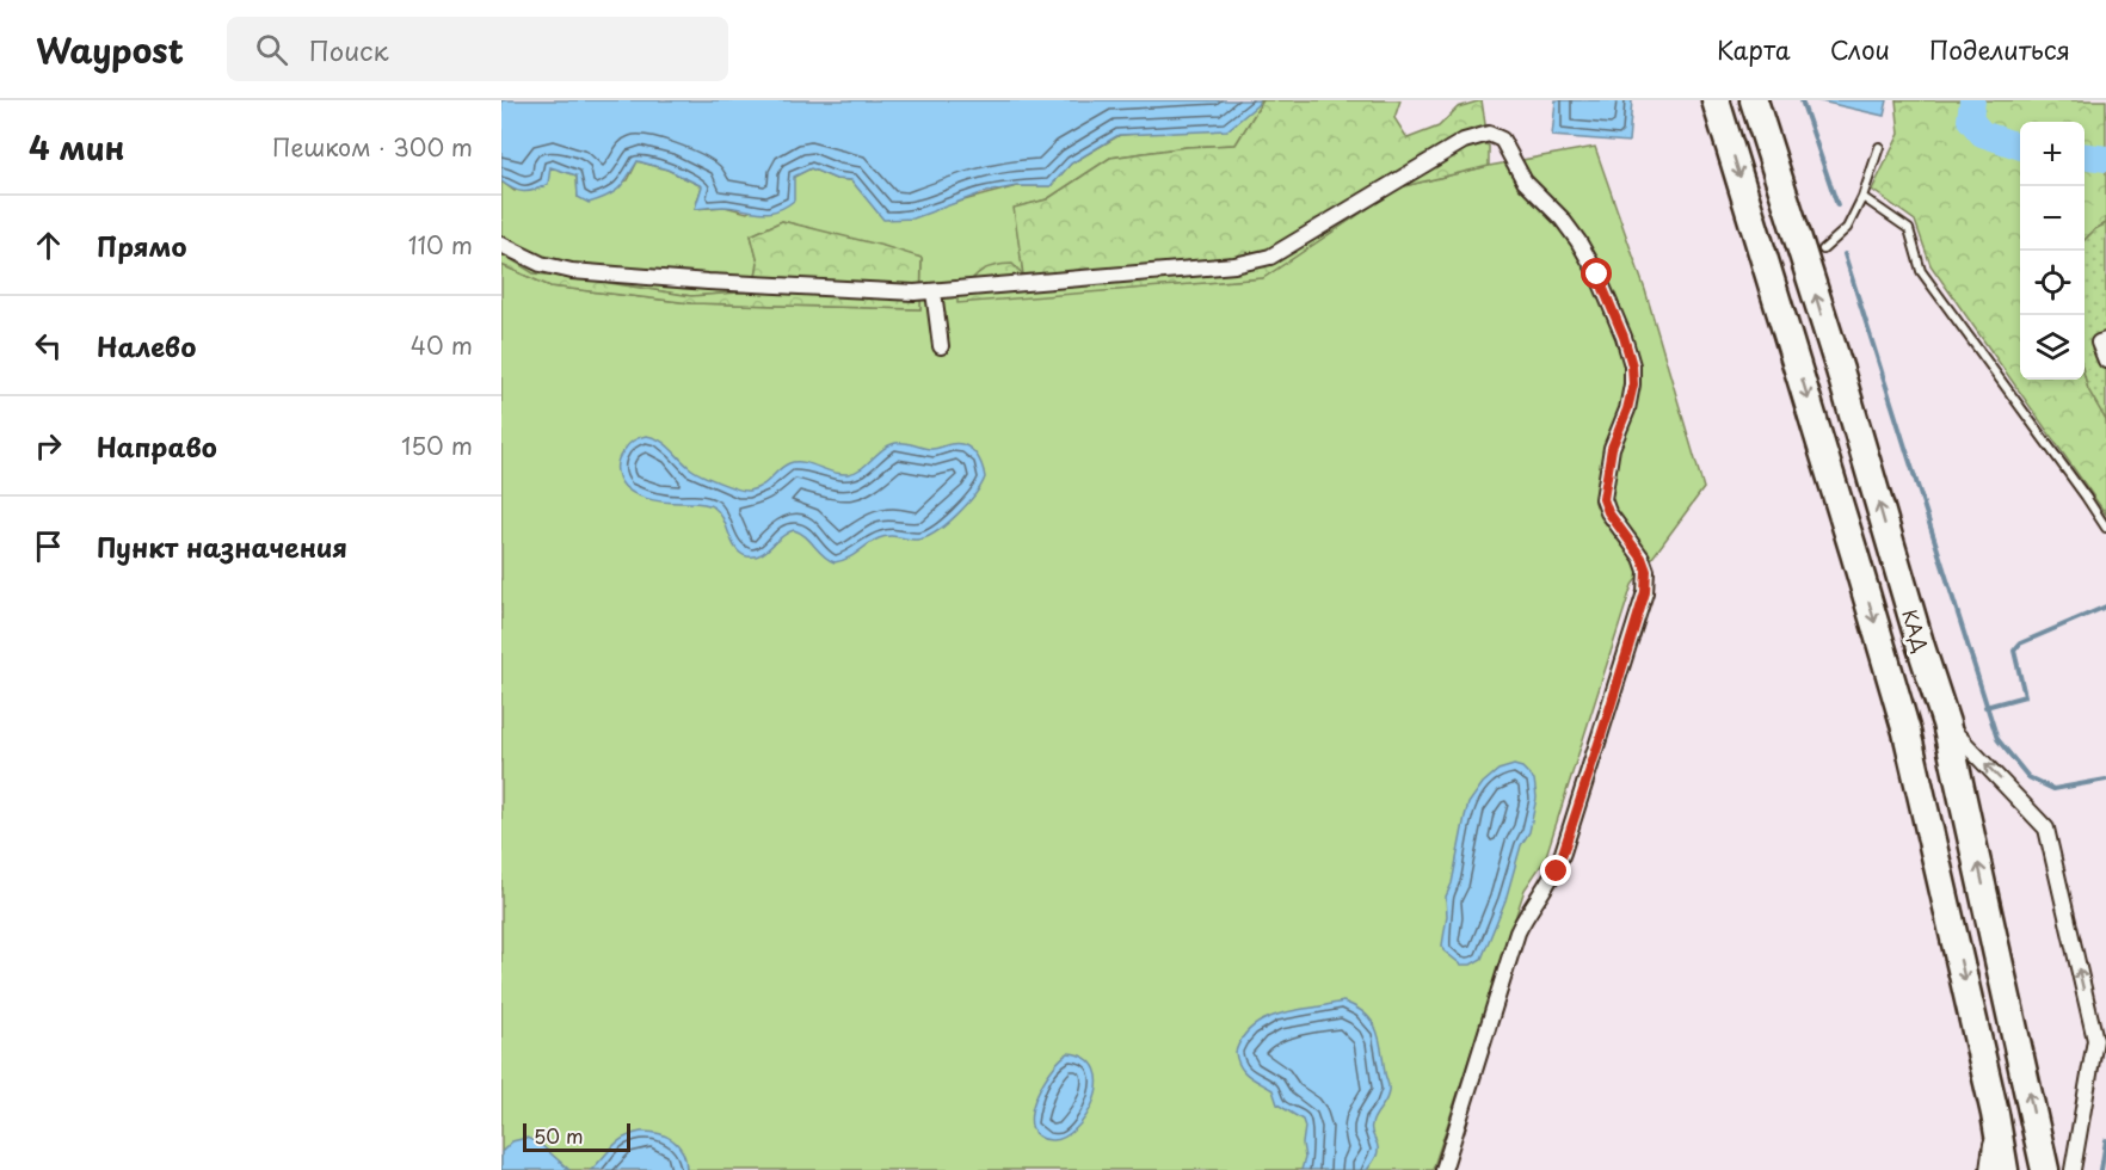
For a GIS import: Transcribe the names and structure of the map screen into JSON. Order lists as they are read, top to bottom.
{
  "streets": {
    "highway": ["КАД"]
  },
  "scale_bar": "50 m",
  "page": {
    "header": "Waypost",
    "search": "Поиск",
    "nav": ["Карта", "Слои", "Поделиться"],
    "heading": ["4 мин", "Пешком · 300 m"],
    "map_buttons": ["+", "−"],
    "list": [
      ["Прямо", "110 m"],
      ["Налево", "40 m"],
      ["Направо", "150 m"],
      "Пункт назначения"
    ],
    "scale": "50 m"
  }
}
